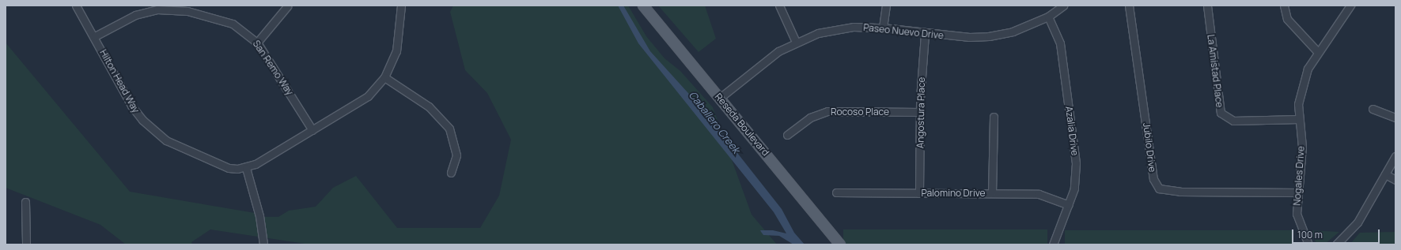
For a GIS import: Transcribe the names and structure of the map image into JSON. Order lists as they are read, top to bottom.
{
  "streets": {
    "main road": ["Reseda Boulevard"],
    "street": [
      "Paseo Nuevo Drive",
      "San Remo Way",
      "La Amistad Place",
      "Hilton Head Way",
      "Rocoso Place",
      "Angostura Place",
      "Azalia Drive",
      "Jubilo Drive",
      "Nogales Drive",
      "Palomino Drive"
    ]
  },
  "crossings": [
    ["Paseo Nuevo Drive", "Angostura Place"],
    ["Paseo Nuevo Drive", "Reseda Boulevard"],
    ["Paseo Nuevo Drive", "Azalia Drive"],
    ["San Remo Way", "Hilton Head Way"],
    ["La Amistad Place", "Nogales Drive"],
    ["Rocoso Place", "Angostura Place"],
    ["Angostura Place", "Palomino Drive"],
    ["Azalia Drive", "Palomino Drive"],
    ["Jubilo Drive", "Nogales Drive"]
  ],
  "water": ["Caballero Creek"],
  "scale_bar": "100 m"
}
